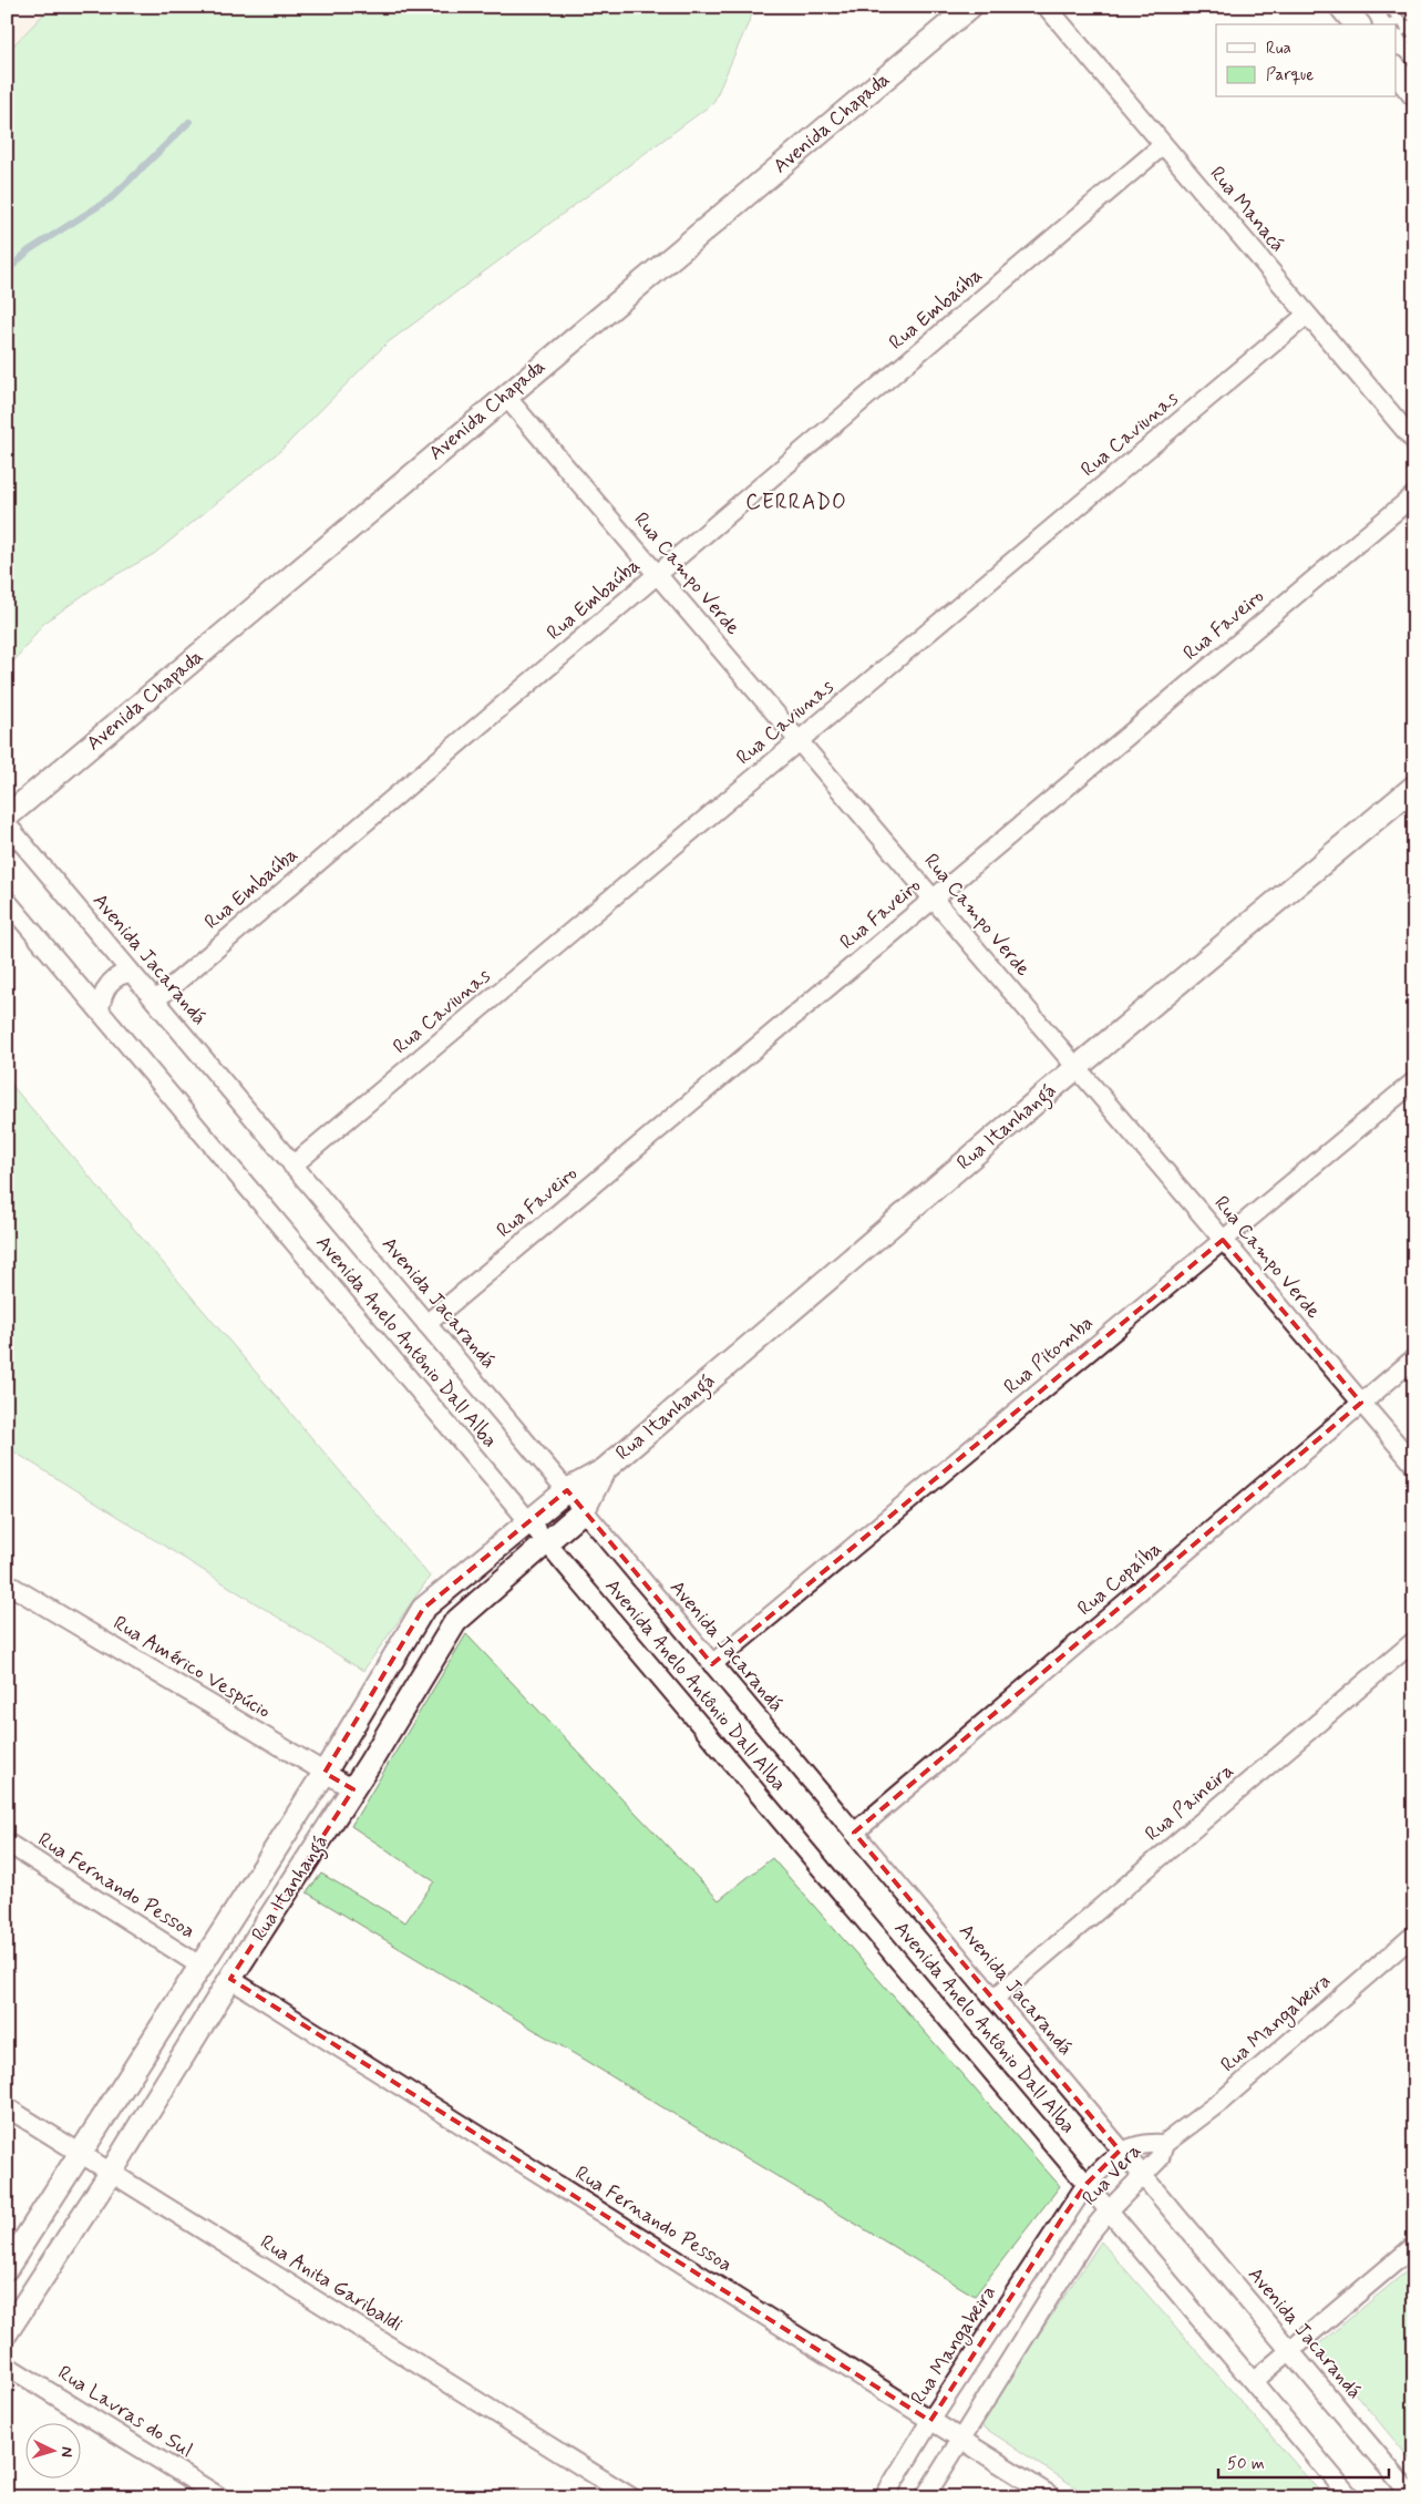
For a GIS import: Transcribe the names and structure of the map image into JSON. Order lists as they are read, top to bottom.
{
  "streets": {
    "street": [
      "Avenida Chapada",
      "Rua Manacá",
      "Rua Embaúba",
      "Rua Caviunas",
      "Rua Campo Verde",
      "Rua Faveiro",
      "Avenida Jacarandá",
      "Rua Itanhangá",
      "Avenida Anelo Antônio Dall Alba",
      "Rua Pitomba",
      "Rua Copaíba",
      "Rua Américo Vespúcio",
      "Rua Paineira",
      "Rua Fernando Pessoa",
      "Rua Mangabeira",
      "Rua Vera",
      "Rua Anita Garibaldi",
      "Rua Lavras do Sul"
    ]
  },
  "crossings": [
    ["Avenida Chapada", "Rua Campo Verde"],
    ["Rua Manacá", "Rua Embaúba"],
    ["Rua Manacá", "Rua Caviunas"],
    ["Rua Embaúba", "Rua Campo Verde"],
    ["Rua Embaúba", "Avenida Jacarandá"],
    ["Rua Caviunas", "Rua Campo Verde"],
    ["Rua Caviunas", "Avenida Jacarandá"],
    ["Rua Campo Verde", "Rua Faveiro"],
    ["Rua Campo Verde", "Rua Itanhangá"],
    ["Rua Campo Verde", "Rua Pitomba"],
    ["Rua Campo Verde", "Rua Copaíba"],
    ["Rua Faveiro", "Avenida Jacarandá"],
    ["Avenida Jacarandá", "Rua Itanhangá"],
    ["Avenida Jacarandá", "Rua Pitomba"],
    ["Avenida Jacarandá", "Rua Copaíba"],
    ["Avenida Jacarandá", "Rua Paineira"],
    ["Avenida Jacarandá", "Rua Vera"],
    ["Rua Itanhangá", "Avenida Anelo Antônio Dall Alba"],
    ["Rua Itanhangá", "Rua Américo Vespúcio"],
    ["Rua Itanhangá", "Rua Fernando Pessoa"],
    ["Rua Itanhangá", "Rua Anita Garibaldi"],
    ["Avenida Anelo Antônio Dall Alba", "Rua Vera"],
    ["Rua Fernando Pessoa", "Rua Mangabeira"],
    ["Rua Fernando Pessoa", "Rua Vera"],
    ["Rua Mangabeira", "Rua Vera"]
  ],
  "districts": ["CERRADO"],
  "legend": ["Rua", "Parque"],
  "scale_bar": "50 m",
  "north": "right"
}
